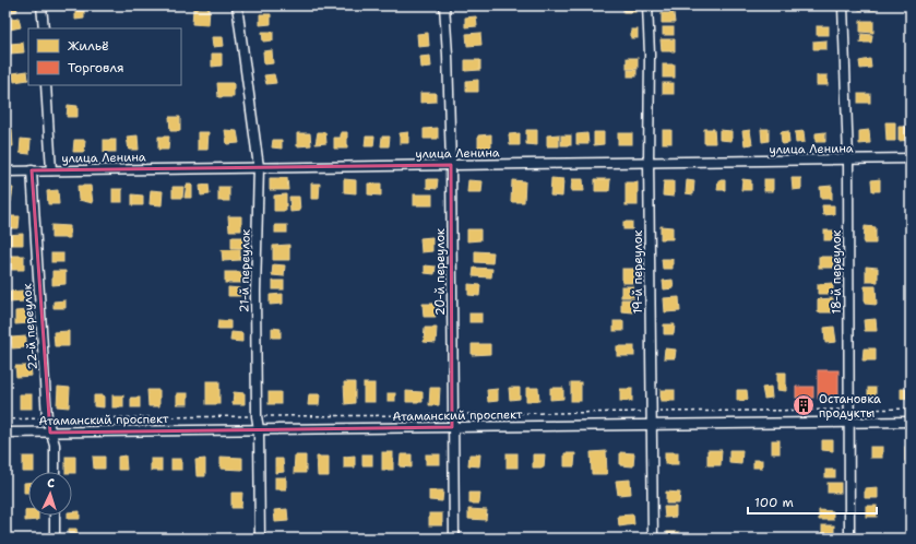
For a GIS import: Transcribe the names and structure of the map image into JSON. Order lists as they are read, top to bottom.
{
  "streets": {
    "street": [
      "улица Ленина",
      "21-й переулок",
      "20-й переулок",
      "19-й переулок",
      "18-й переулок",
      "22-й переулок",
      "Атаманский проспект"
    ]
  },
  "crossings": [
    ["улица Ленина", "21-й переулок"],
    ["улица Ленина", "20-й переулок"],
    ["улица Ленина", "19-й переулок"],
    ["улица Ленина", "18-й переулок"],
    ["улица Ленина", "22-й переулок"],
    ["21-й переулок", "Атаманский проспект"],
    ["20-й переулок", "Атаманский проспект"],
    ["19-й переулок", "Атаманский проспект"],
    ["18-й переулок", "Атаманский проспект"],
    ["22-й переулок", "Атаманский проспект"]
  ],
  "places": {
    "building": ["Остановка продукты"]
  },
  "legend": ["Жильё", "Торговля"],
  "scale_bar": "100 m",
  "north": "top"
}
